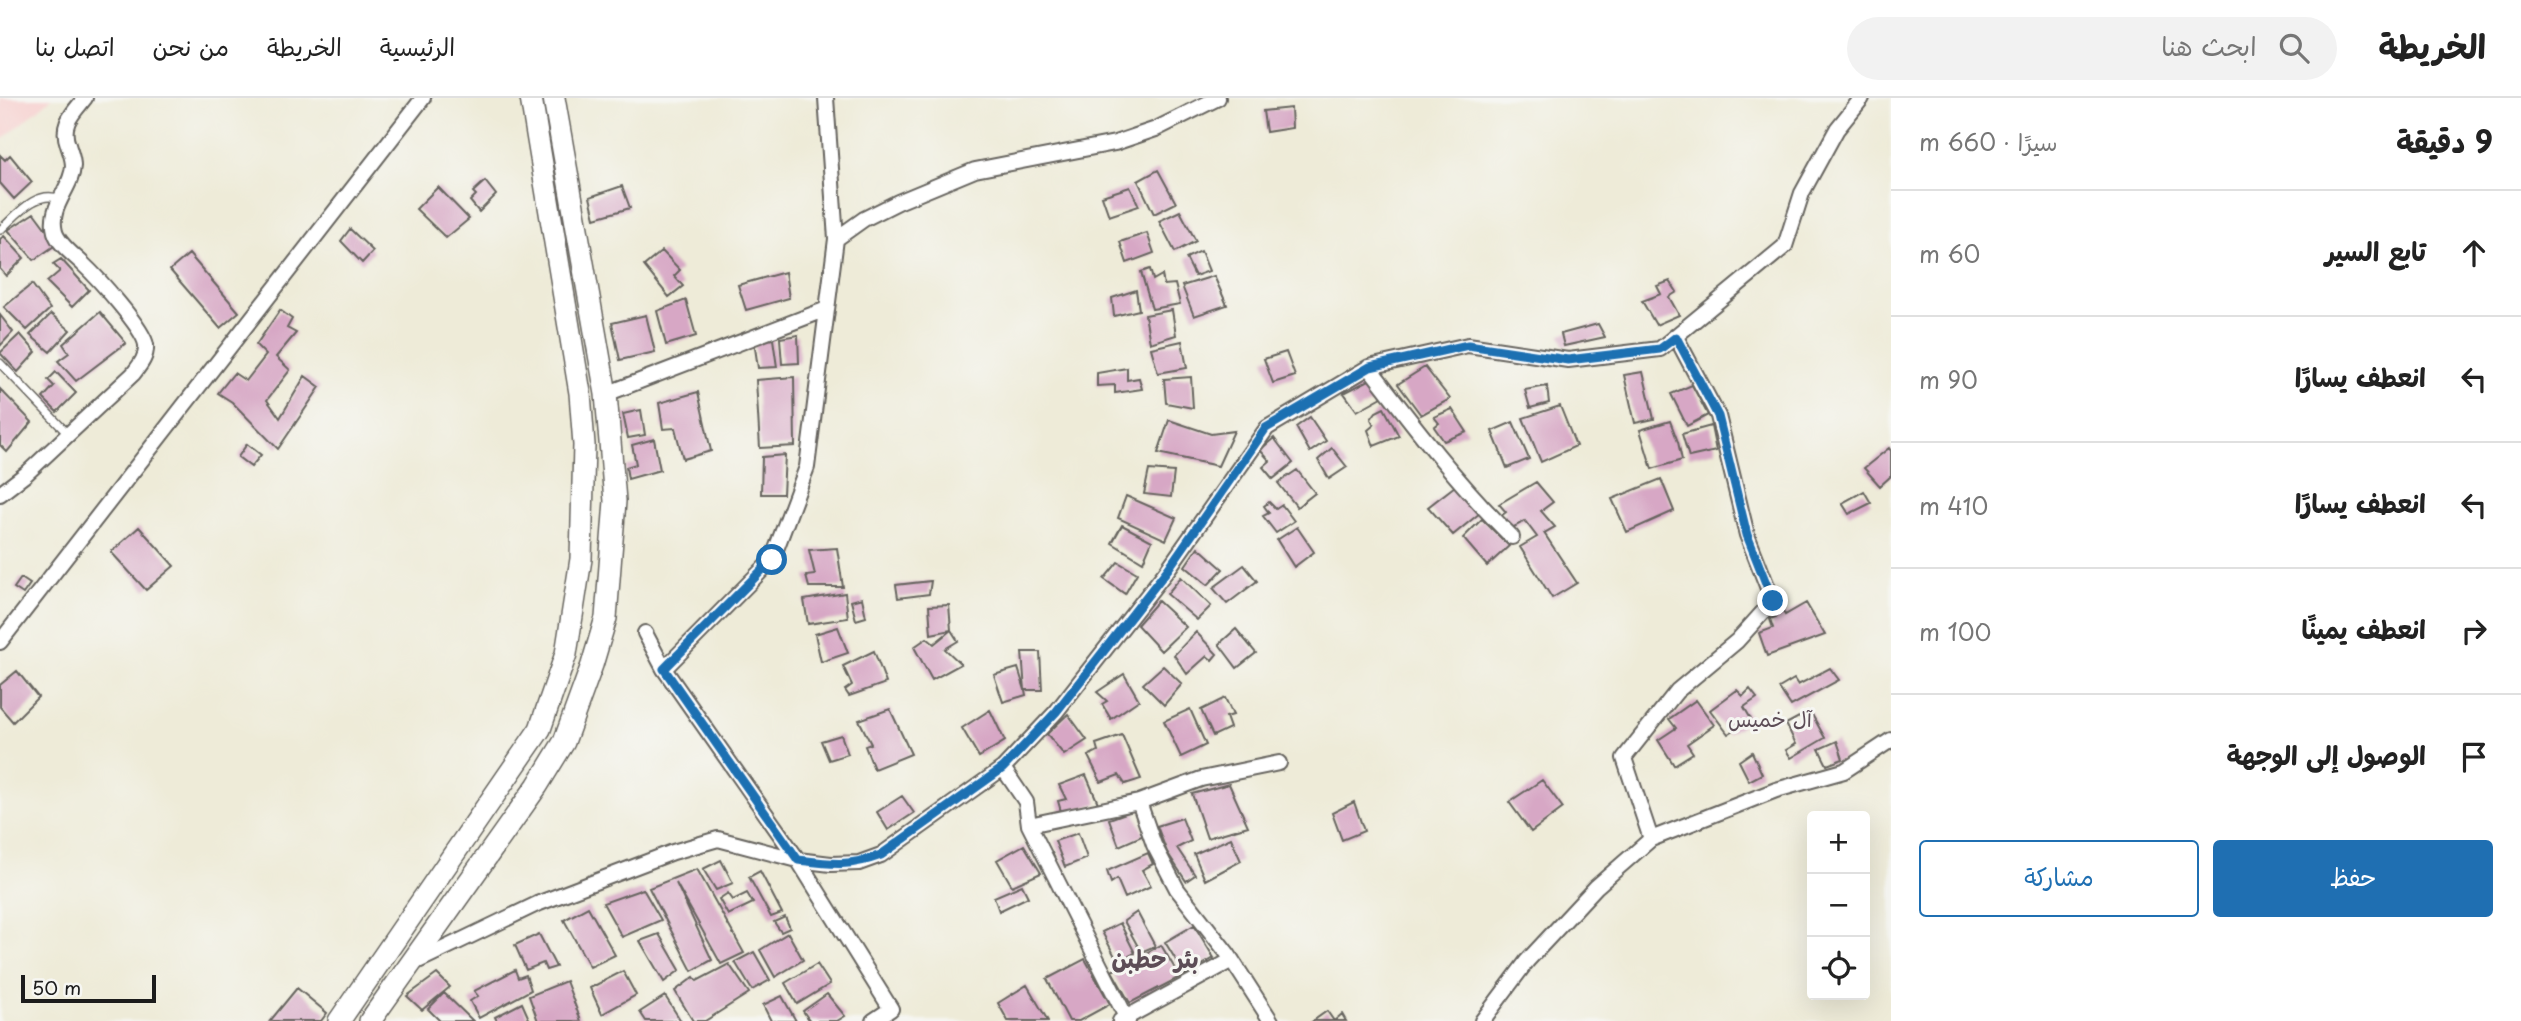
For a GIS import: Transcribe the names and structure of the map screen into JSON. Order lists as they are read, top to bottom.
{
  "districts": ["آل خميس", "بئر حطبن"],
  "scale_bar": "50 m",
  "page": {
    "header": "الخريطة",
    "search": "ابحث هنا",
    "nav": [
      "الرئيسية",
      "الخريطة",
      "من نحن",
      "اتصل بنا"
    ],
    "heading": ["9 دقيقة", "سيرًا · 660 m"],
    "list": [
      ["تابع السير", "60 m"],
      ["انعطف يسارًا", "90 m"],
      ["انعطف يسارًا", "410 m"],
      ["انعطف يمينًا", "100 m"],
      "الوصول إلى الوجهة"
    ],
    "map_buttons": ["+", "−"],
    "buttons": ["حفظ", "مشاركة"],
    "scale": "50 m"
  }
}
